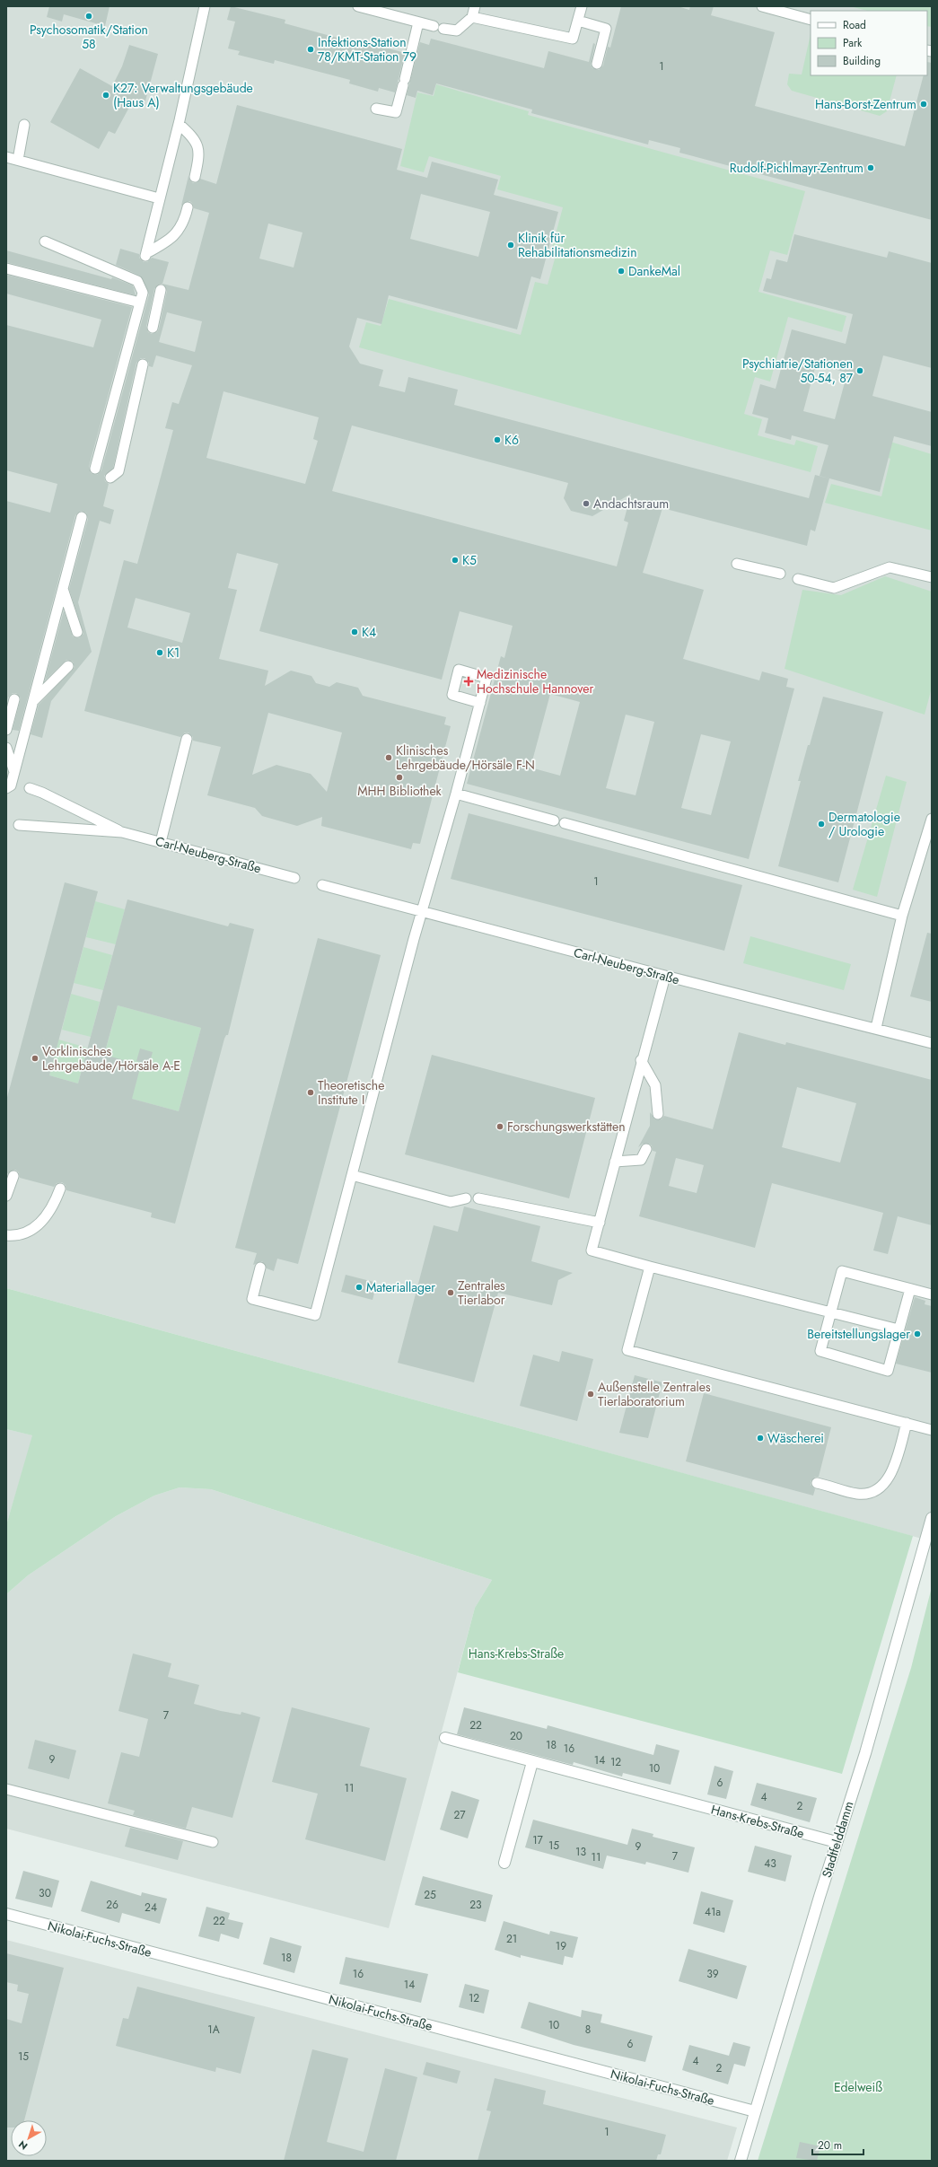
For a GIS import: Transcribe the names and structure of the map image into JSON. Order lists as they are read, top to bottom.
{
  "streets": {
    "street": ["Hans-Krebs-Straße", "Stadtfelddamm", "Nikolai-Fuchs-Straße"],
    "lane": ["Carl-Neuberg-Straße"]
  },
  "crossings": [
    ["Hans-Krebs-Straße", "Stadtfelddamm"],
    ["Stadtfelddamm", "Nikolai-Fuchs-Straße"]
  ],
  "parks": ["Hans-Krebs-Straße", "Edelweiß"],
  "places": {
    "other": [
      "Psychosomatik/Station 58",
      "Infektions-Station 78/KMT-Station 79",
      "K27: Verwaltungsgebäude (Haus A)",
      "Hans-Borst-Zentrum",
      "Rudolf-Pichlmayr-Zentrum",
      "Klinik für Rehabilitationsmedizin",
      "DankeMal",
      "Psychiatrie/Stationen 50-54, 87",
      "K6",
      "Andachtsraum",
      "K5",
      "K4",
      "K1",
      "Klinisches Lehrgebäude/Hörsäle F-N",
      "MHH Bibliothek",
      "Dermatologie / Urologie",
      "Vorklinisches Lehrgebäude/Hörsäle A-E",
      "Theoretische Institute I",
      "Forschungswerkstätten",
      "Materiallager",
      "Zentrales Tierlabor",
      "Bereitstellungslager",
      "Außenstelle Zentrales Tierlaboratorium",
      "Wäscherei"
    ],
    "health": ["Medizinische Hochschule Hannover"]
  },
  "house_numbers": [
    "1",
    "1",
    "7",
    "22",
    "20",
    "18",
    "16",
    "9",
    "14",
    "12",
    "10",
    "6",
    "11",
    "4",
    "2",
    "27",
    "17",
    "15",
    "9",
    "13",
    "7",
    "11",
    "43",
    "30",
    "25",
    "26",
    "23",
    "24",
    "41a",
    "22",
    "21",
    "19",
    "18",
    "16",
    "39",
    "14",
    "12",
    "10",
    "1A",
    "8",
    "6",
    "15",
    "4",
    "2",
    "1"
  ],
  "legend": ["Road", "Park", "Building"],
  "scale_bar": "20 m",
  "north": "bottom left"
}
